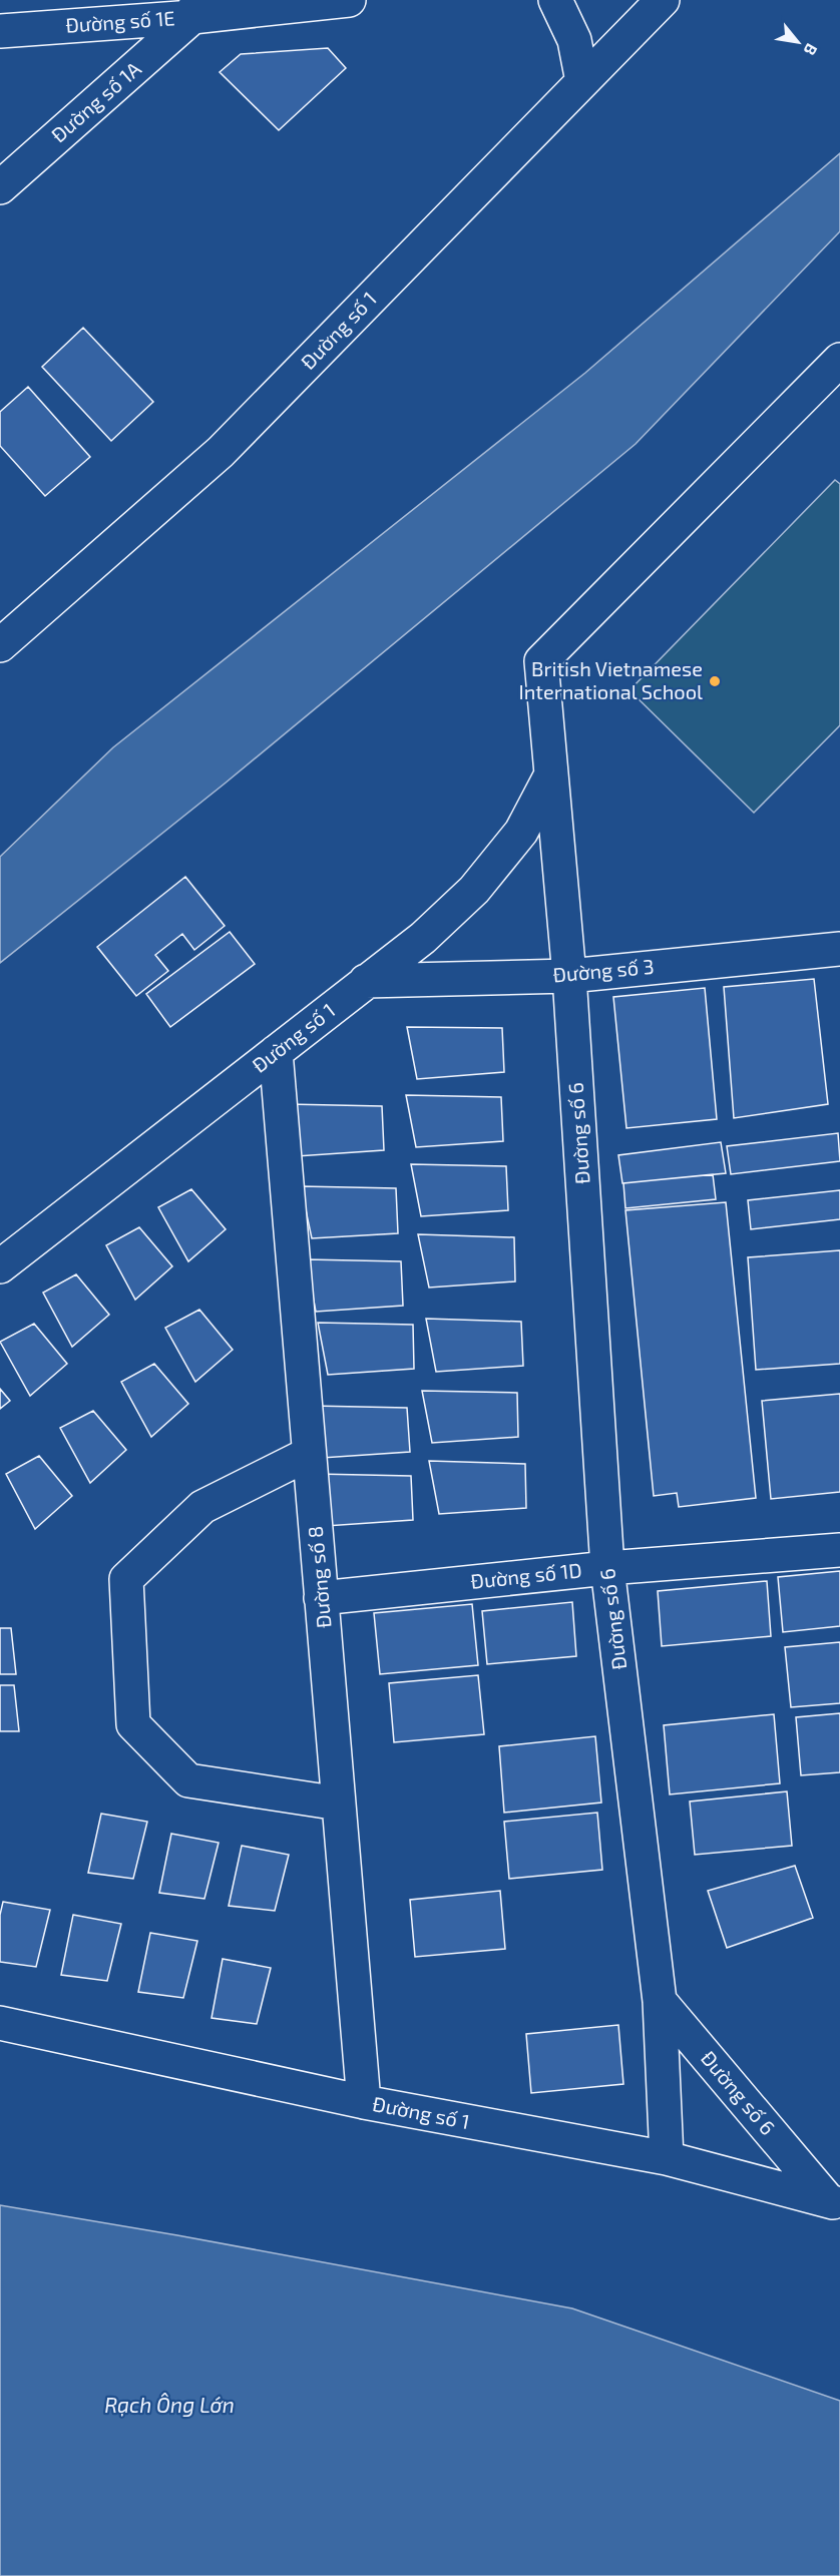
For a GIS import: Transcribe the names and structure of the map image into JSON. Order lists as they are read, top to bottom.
{
  "streets": {
    "street": [
      "Đường số 1E",
      "Đường số 1A",
      "Đường số 1",
      "Đường số 3",
      "Đường số 6",
      "Đường số 1D",
      "Đường số 8"
    ]
  },
  "crossings": [
    ["Đường số 1E", "Đường số 1A"],
    ["Đường số 1", "Đường số 3"],
    ["Đường số 1", "Đường số 6"],
    ["Đường số 1", "Đường số 8"],
    ["Đường số 3", "Đường số 6"],
    ["Đường số 6", "Đường số 1D"],
    ["Đường số 1D", "Đường số 8"]
  ],
  "water": ["Rạch Ông Lớn"],
  "places": ["British Vietnamese International School"],
  "north": "bottom right"
}
